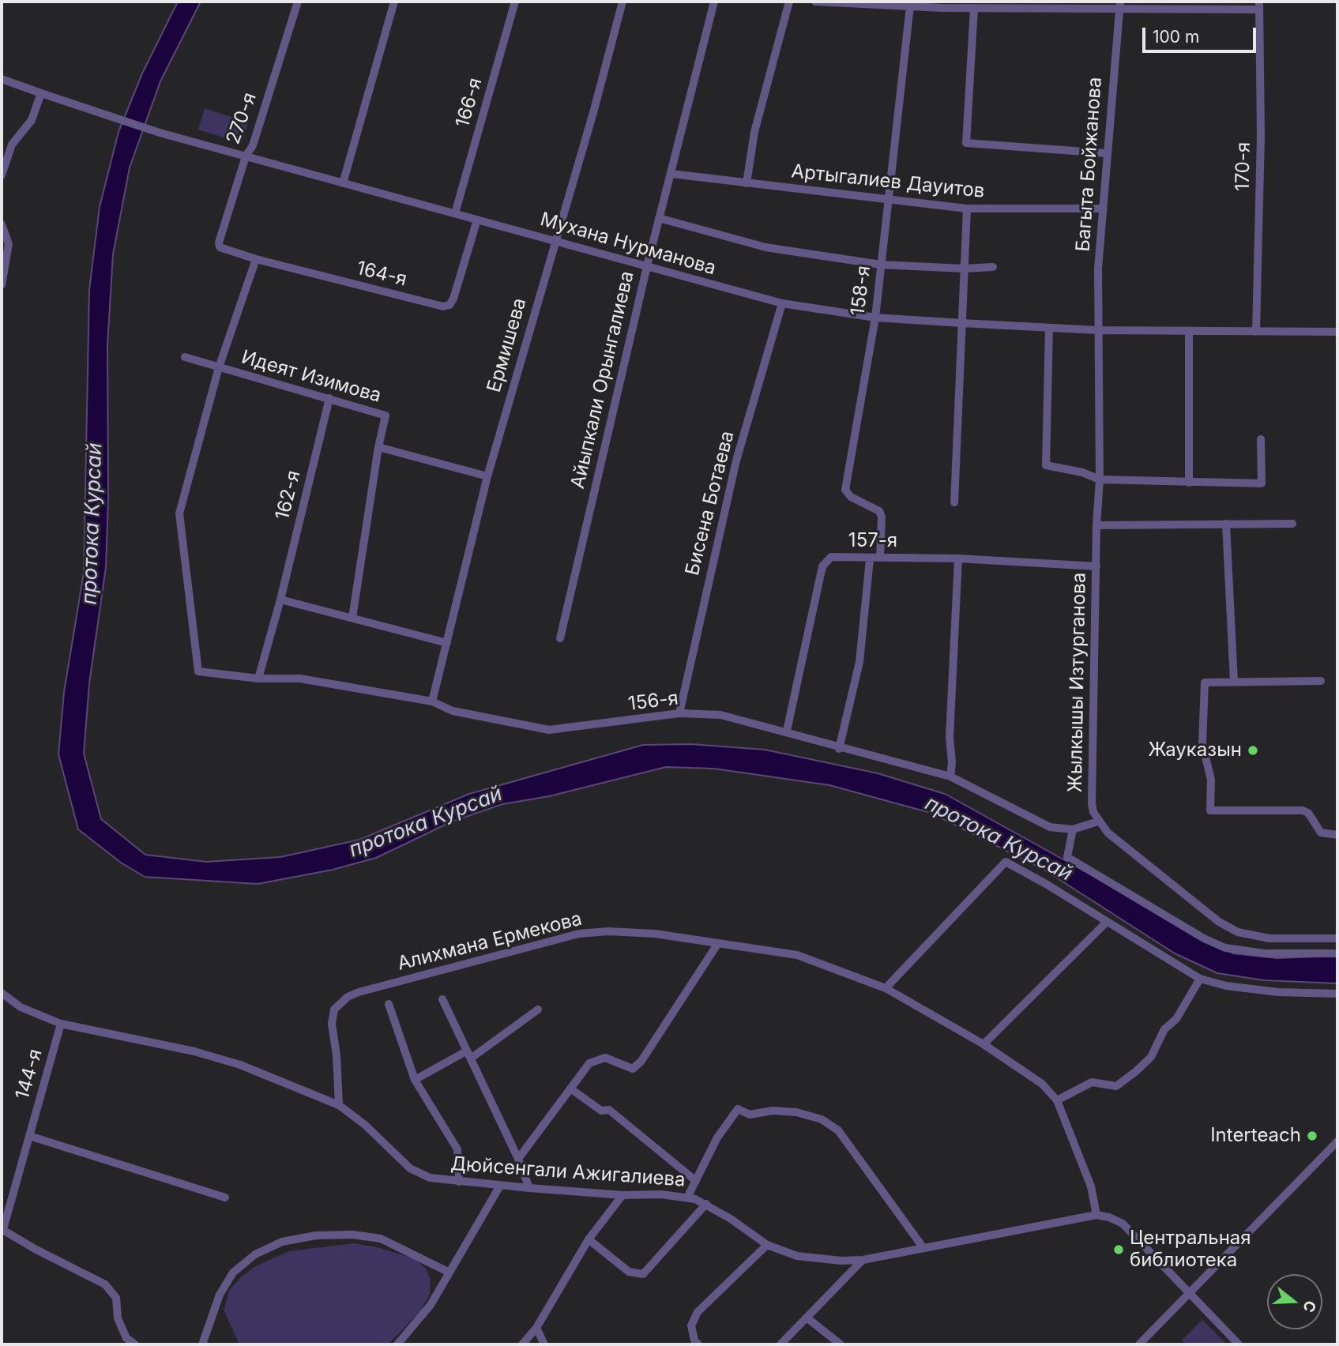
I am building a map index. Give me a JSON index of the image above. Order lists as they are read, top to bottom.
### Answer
{
  "streets": {
    "street": [
      "166-я",
      "270-я",
      "Багыта Бойжанова",
      "170-я",
      "Артыгалиев Дауитов",
      "Мухана Нурманова",
      "164-я",
      "158-я",
      "Ермишева",
      "Идеят Изимова",
      "Айыпкали Орынгалиева",
      "162-я",
      "Бисена Ботаева",
      "157-я",
      "Жылкышы Изтурганова",
      "156-я",
      "Алихмана Ермекова",
      "144-я",
      "Дюйсенгали Ажигалиева"
    ]
  },
  "crossings": [
    ["166-я", "Мухана Нурманова"],
    ["270-я", "Мухана Нурманова"],
    ["270-я", "164-я"],
    ["Багыта Бойжанова", "Артыгалиев Дауитов"],
    ["Багыта Бойжанова", "Мухана Нурманова"],
    ["Багыта Бойжанова", "Жылкышы Изтурганова"],
    ["170-я", "Мухана Нурманова"],
    ["Артыгалиев Дауитов", "158-я"],
    ["Артыгалиев Дауитов", "Айыпкали Орынгалиева"],
    ["Мухана Нурманова", "164-я"],
    ["Мухана Нурманова", "158-я"],
    ["Мухана Нурманова", "Ермишева"],
    ["Мухана Нурманова", "Айыпкали Орынгалиева"],
    ["Мухана Нурманова", "Бисена Ботаева"],
    ["Мухана Нурманова", "Жылкышы Изтурганова"],
    ["158-я", "157-я"],
    ["Ермишева", "156-я"],
    ["Идеят Изимова", "162-я"],
    ["Идеят Изимова", "156-я"],
    ["162-я", "156-я"],
    ["Бисена Ботаева", "156-я"],
    ["157-я", "Жылкышы Изтурганова"],
    ["157-я", "156-я"],
    ["Жылкышы Изтурганова", "156-я"],
    ["Алихмана Ермекова", "Дюйсенгали Ажигалиева"],
    ["144-я", "Дюйсенгали Ажигалиева"]
  ],
  "water": ["протока Курсай"],
  "places": ["Жауказын", "Interteach", "Центральная библиотека"],
  "scale_bar": "100 m",
  "north": "right"
}
